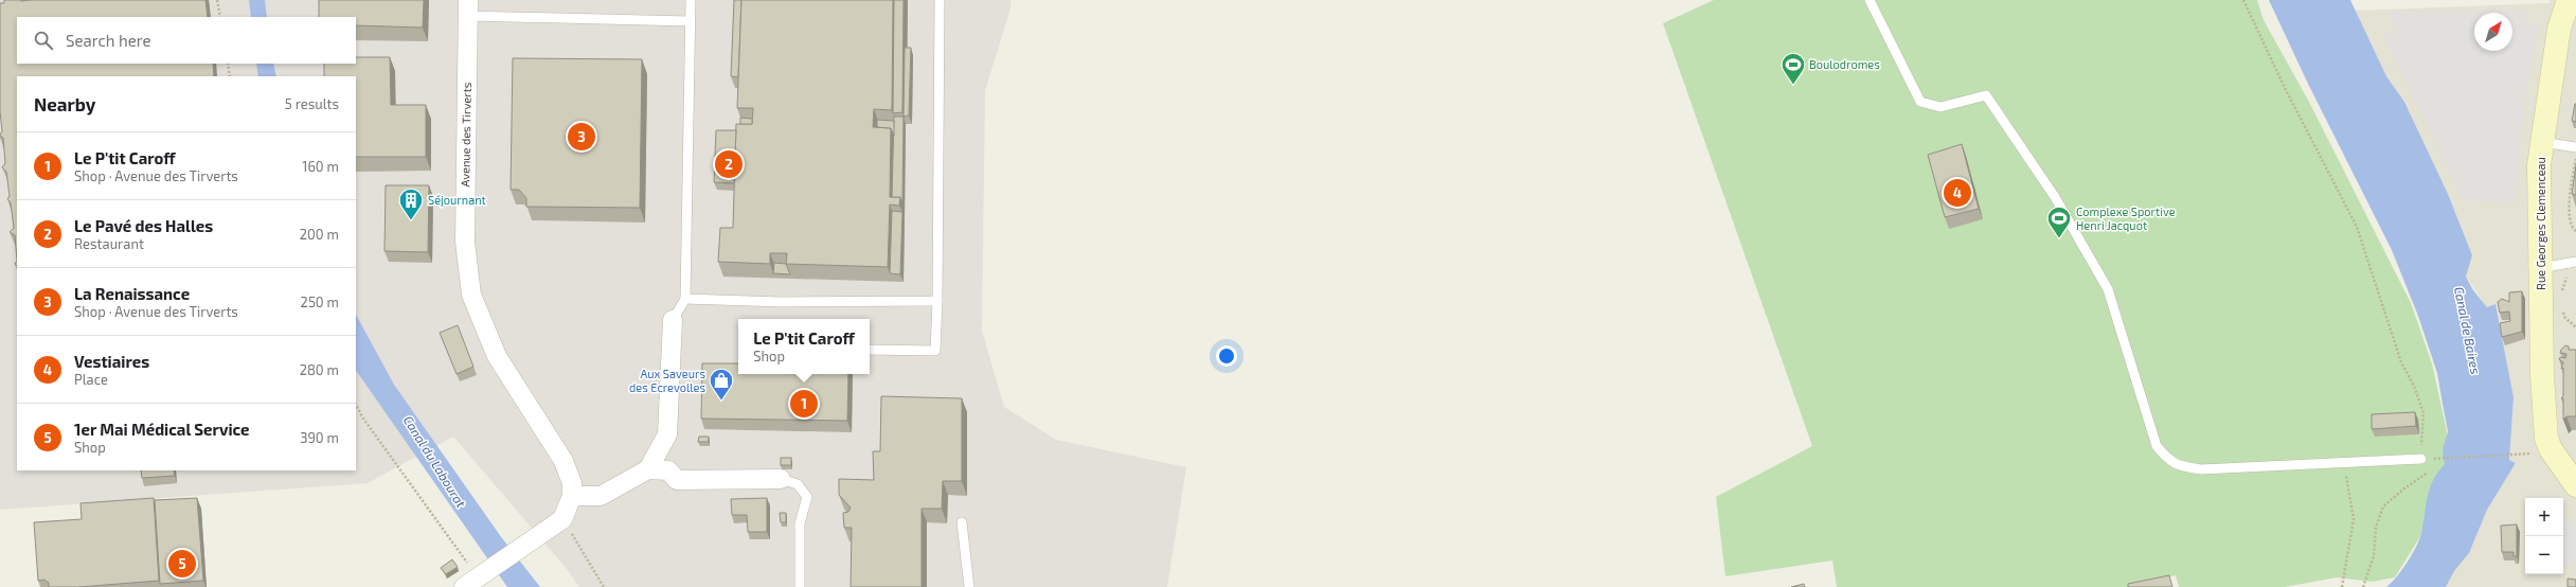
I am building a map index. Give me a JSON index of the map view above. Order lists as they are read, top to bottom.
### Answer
{
  "streets": {
    "main road": ["Rue Georges Clemenceau"],
    "street": ["Avenue des Tirverts"]
  },
  "water": ["Canal de Baires", "Canal du Labourat"],
  "places": {
    "sports": ["Boulodromes", "Complexe Sportive Henri Jacquot"],
    "building": ["Séjournant"],
    "shop": ["Aux Saveurs des Ecrevolles"]
  },
  "north": "top right",
  "page": {
    "search": "Search here",
    "heading": ["Nearby", "5 results"],
    "pins": [
      "3",
      "2",
      "4",
      "1",
      "5"
    ],
    "list": [
      {
        "mark": "1",
        "name": "Le P'tit Caroff",
        "note": "Shop · Avenue des Tirverts",
        "value": "160 m"
      },
      {
        "mark": "2",
        "name": "Le Pavé des Halles",
        "note": "Restaurant",
        "value": "200 m"
      },
      {
        "mark": "3",
        "name": "La Renaissance",
        "note": "Shop · Avenue des Tirverts",
        "value": "250 m"
      },
      {
        "mark": "4",
        "name": "Vestiaires",
        "note": "Place",
        "value": "280 m"
      },
      {
        "mark": "5",
        "name": "1er Mai Médical Service",
        "note": "Shop",
        "value": "390 m"
      }
    ],
    "popup": ["Le P'tit Caroff", "Shop"],
    "map_buttons": ["+", "−"]
  }
}
